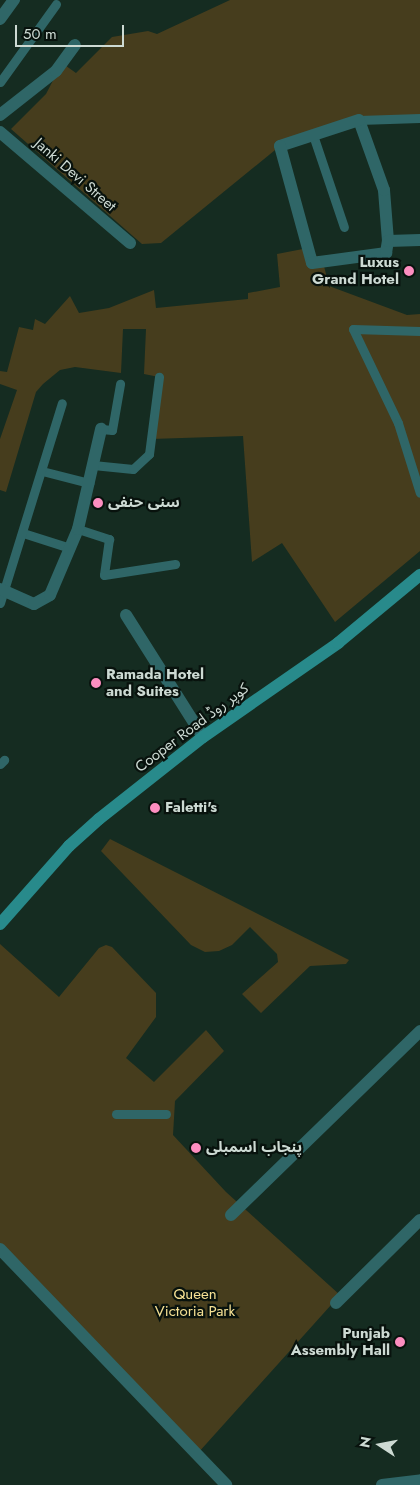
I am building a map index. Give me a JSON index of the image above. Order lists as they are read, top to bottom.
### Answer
{
  "streets": {
    "main road": ["Cooper Road کوپر روڈ"],
    "street": ["Janki Devi Street"]
  },
  "parks": ["Queen Victoria Park"],
  "places": [
    "Luxus Grand Hotel",
    "سنی حنفی",
    "Ramada Hotel and Suites",
    "Faletti's",
    "پنجاب اسمبلی",
    "Punjab Assembly Hall"
  ],
  "scale_bar": "50 m",
  "north": "left"
}
